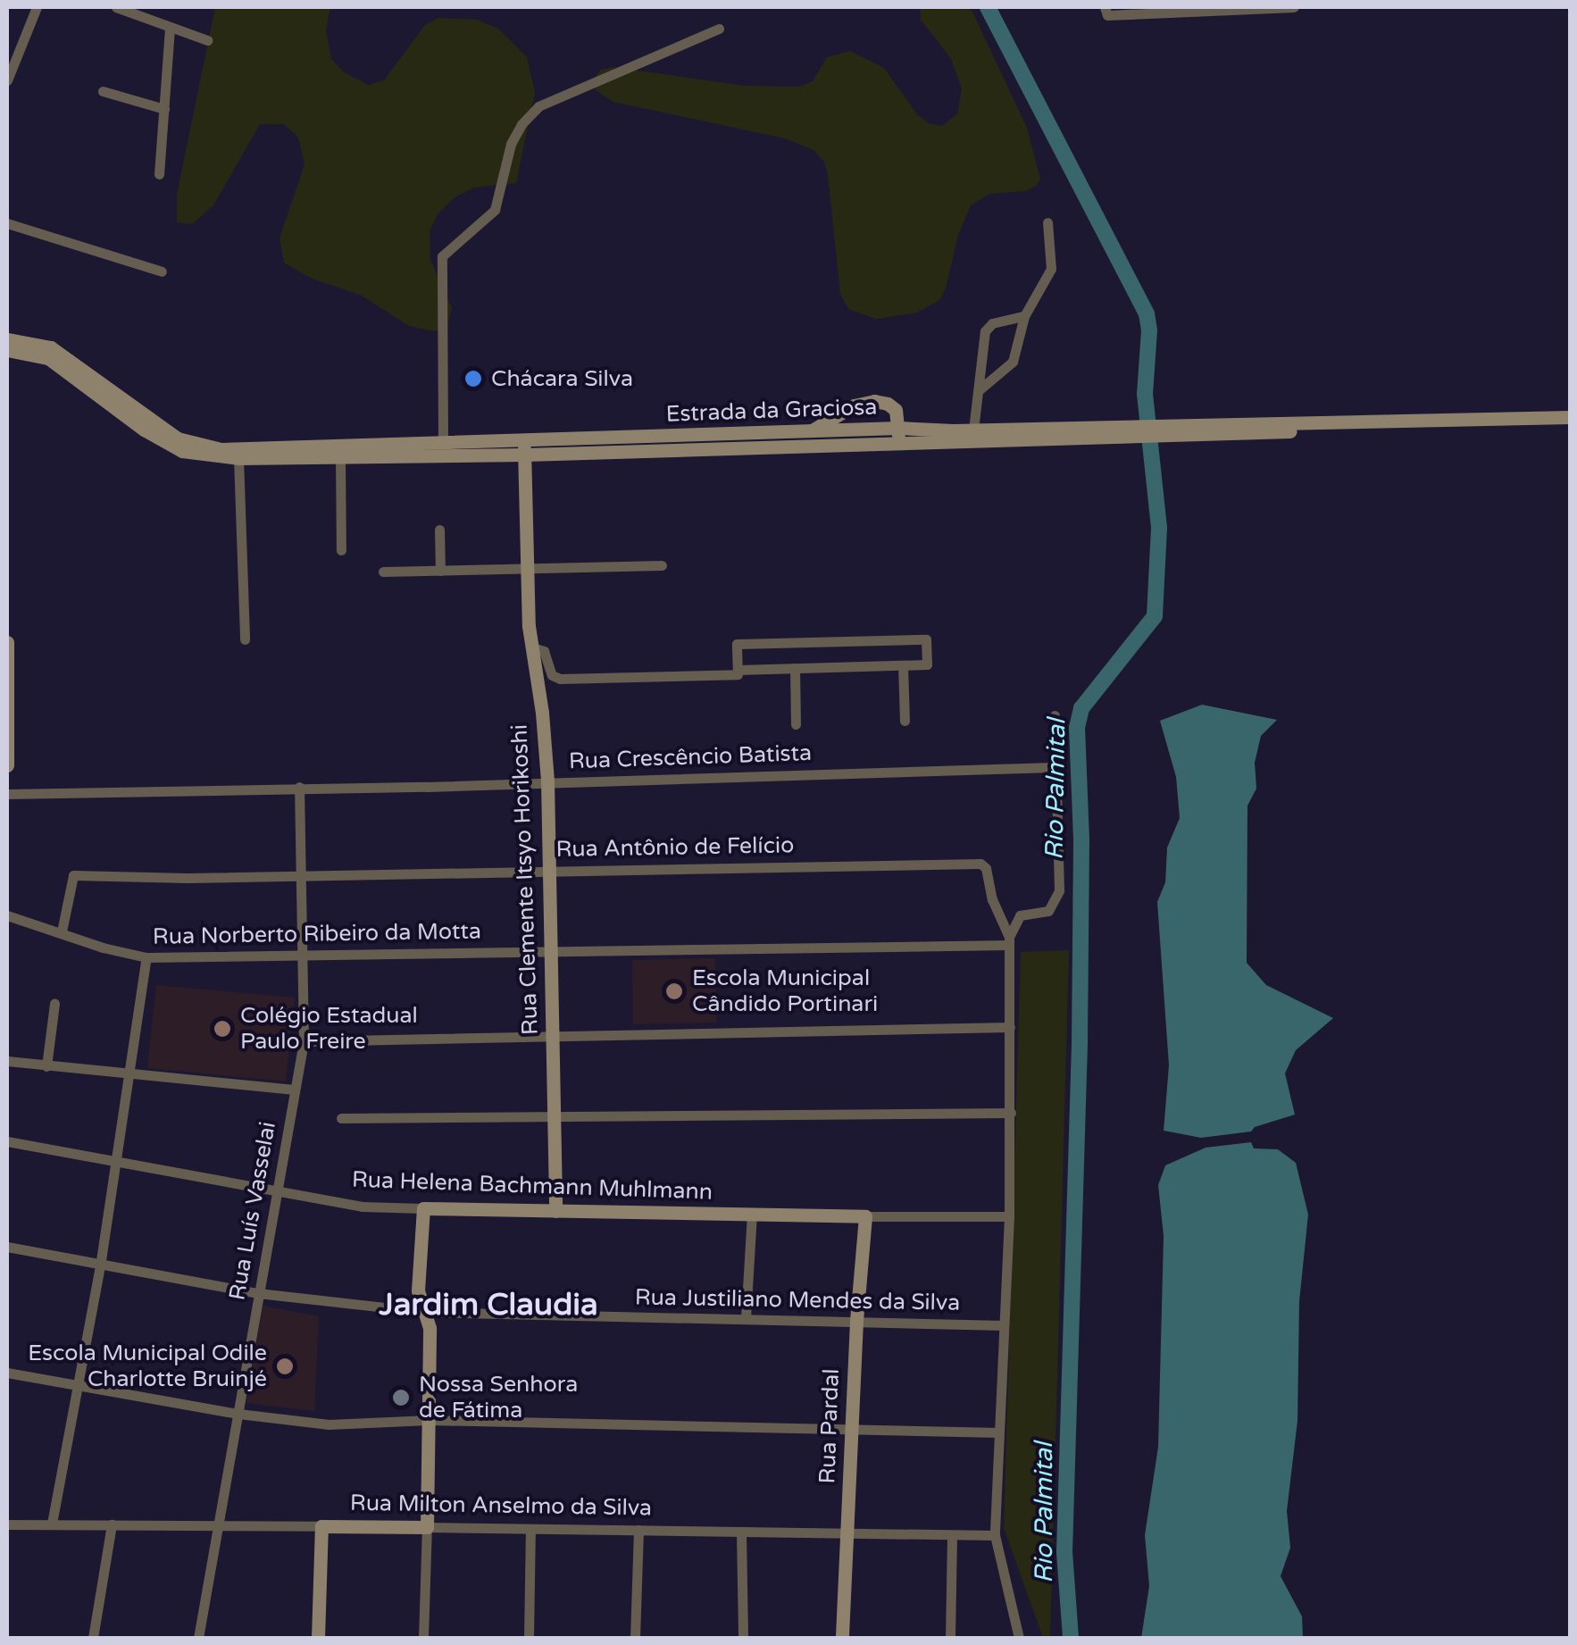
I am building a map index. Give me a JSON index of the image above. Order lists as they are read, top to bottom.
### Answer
{
  "streets": {
    "main road": [
      "Estrada da Graciosa",
      "Rua Clemente Itsyo Horikoshi",
      "Rua Helena Bachmann Muhlmann",
      "Rua Pardal",
      "Rua Milton Anselmo da Silva"
    ],
    "street": [
      "Rua Crescêncio Batista",
      "Rua Antônio de Felício",
      "Rua Norberto Ribeiro da Motta",
      "Rua Luís Vasselai",
      "Rua Justiliano Mendes da Silva"
    ]
  },
  "crossings": [
    ["Estrada da Graciosa", "Rua Clemente Itsyo Horikoshi"],
    ["Rua Crescêncio Batista", "Rua Clemente Itsyo Horikoshi"],
    ["Rua Crescêncio Batista", "Rua Luís Vasselai"],
    ["Rua Antônio de Felício", "Rua Clemente Itsyo Horikoshi"],
    ["Rua Antônio de Felício", "Rua Norberto Ribeiro da Motta"],
    ["Rua Antônio de Felício", "Rua Luís Vasselai"],
    ["Rua Clemente Itsyo Horikoshi", "Rua Norberto Ribeiro da Motta"],
    ["Rua Clemente Itsyo Horikoshi", "Rua Helena Bachmann Muhlmann"],
    ["Rua Norberto Ribeiro da Motta", "Rua Luís Vasselai"],
    ["Rua Helena Bachmann Muhlmann", "Rua Luís Vasselai"],
    ["Rua Helena Bachmann Muhlmann", "Rua Pardal"],
    ["Rua Luís Vasselai", "Rua Justiliano Mendes da Silva"],
    ["Rua Luís Vasselai", "Rua Milton Anselmo da Silva"],
    ["Rua Justiliano Mendes da Silva", "Rua Pardal"],
    ["Rua Pardal", "Rua Milton Anselmo da Silva"]
  ],
  "districts": ["Jardim Claudia"],
  "water": ["Rio Palmital"],
  "places": [
    "Chácara Silva",
    "Escola Municipal Cândido Portinari",
    "Colégio Estadual Paulo Freire",
    "Escola Municipal Odile Charlotte Bruinjé",
    "Nossa Senhora de Fátima"
  ]
}
